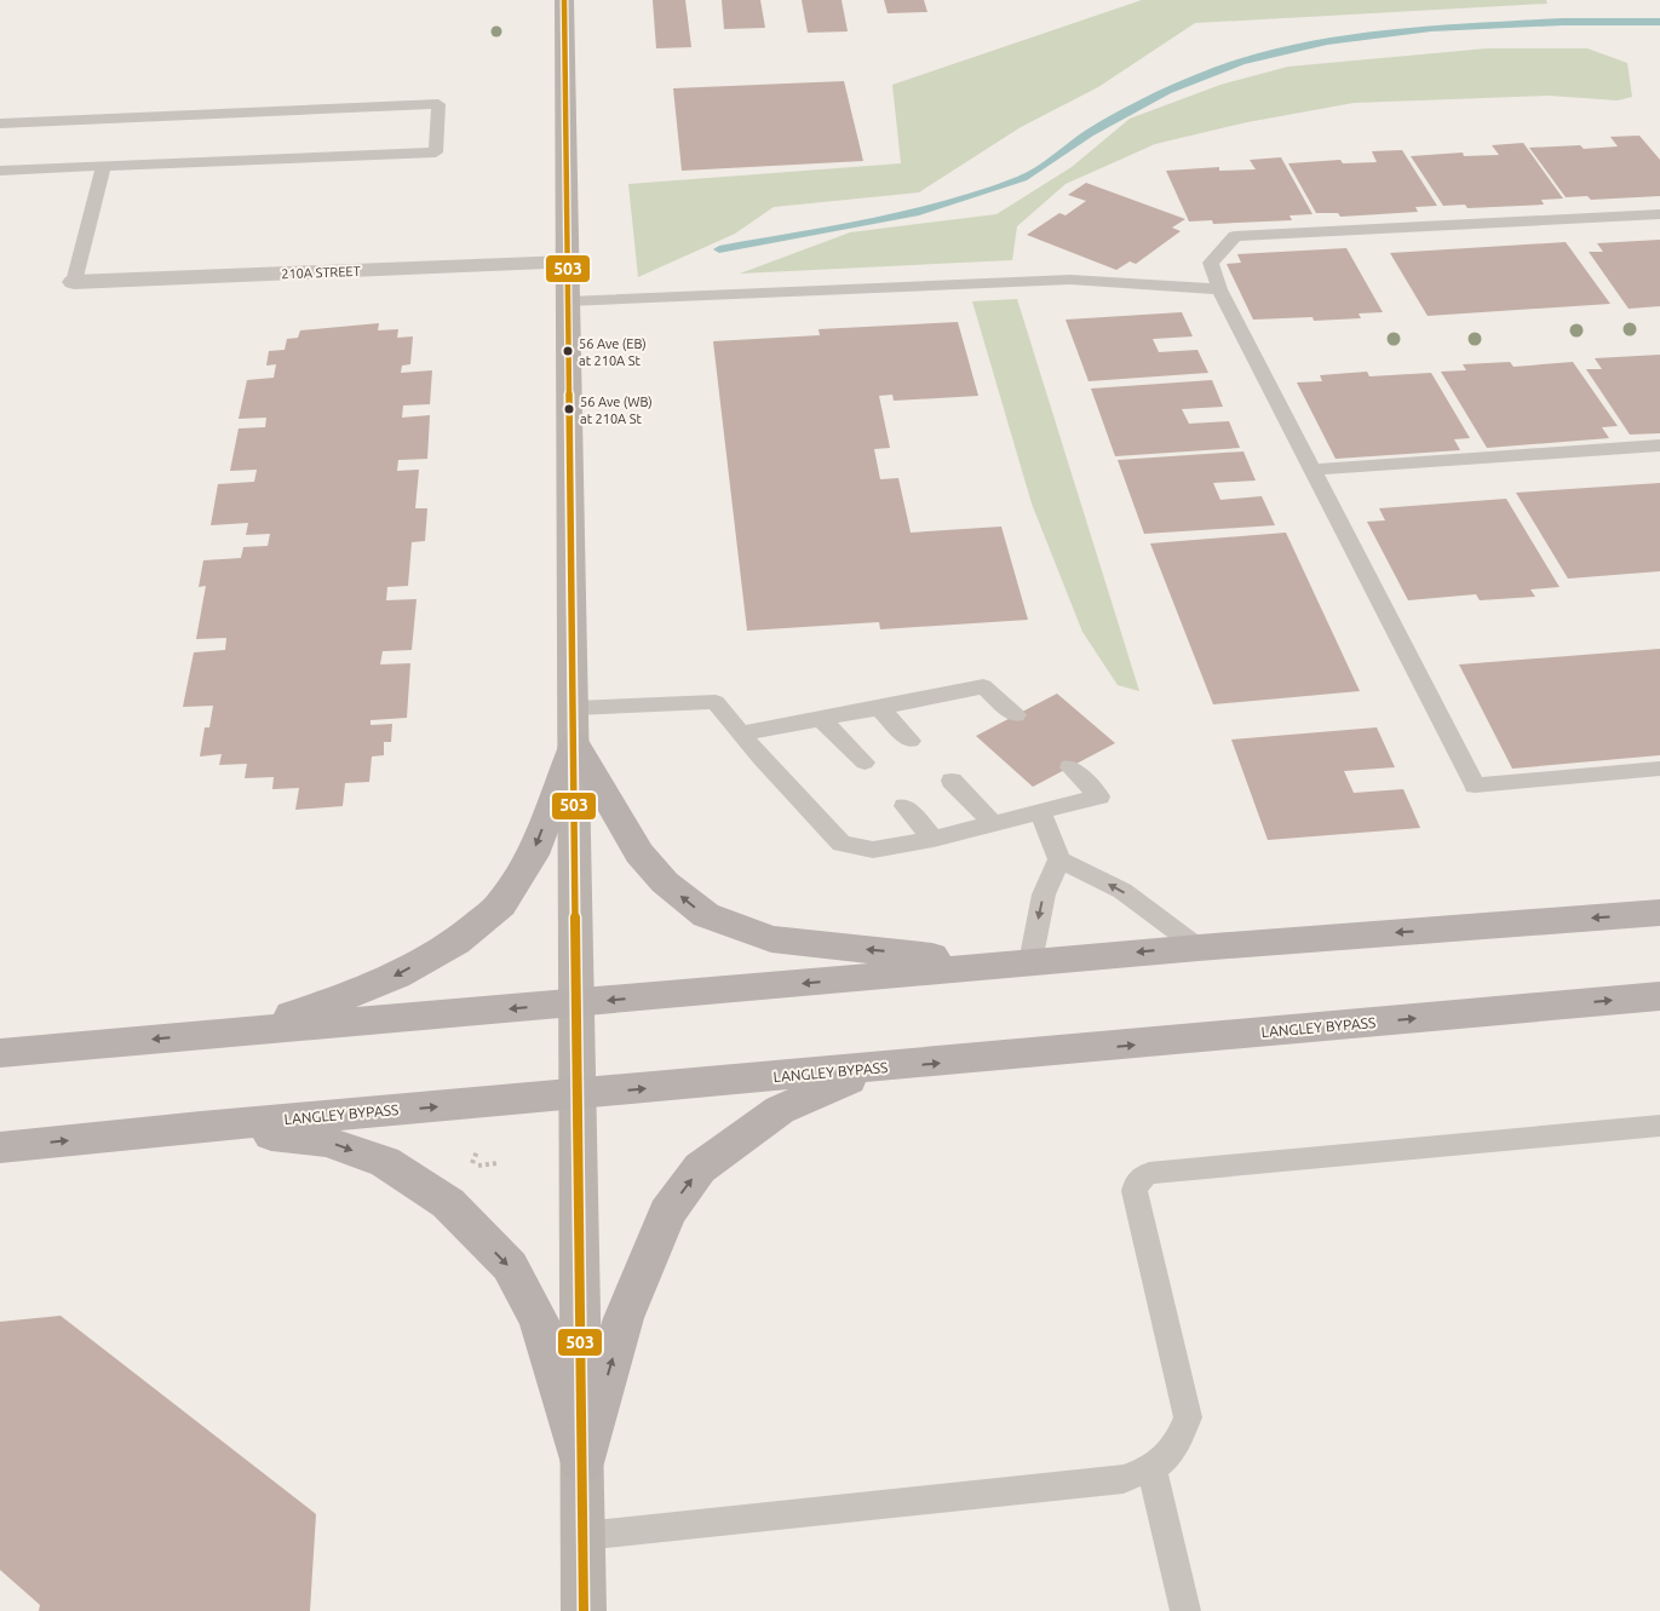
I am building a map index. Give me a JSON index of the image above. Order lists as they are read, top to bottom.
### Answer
{
  "streets": {
    "main road": ["LANGLEY BYPASS"],
    "street": ["210A STREET"]
  },
  "places": ["56 Ave (EB) at 210A St", "56 Ave (WB) at 210A St"],
  "lines": ["transit line 503"]
}
